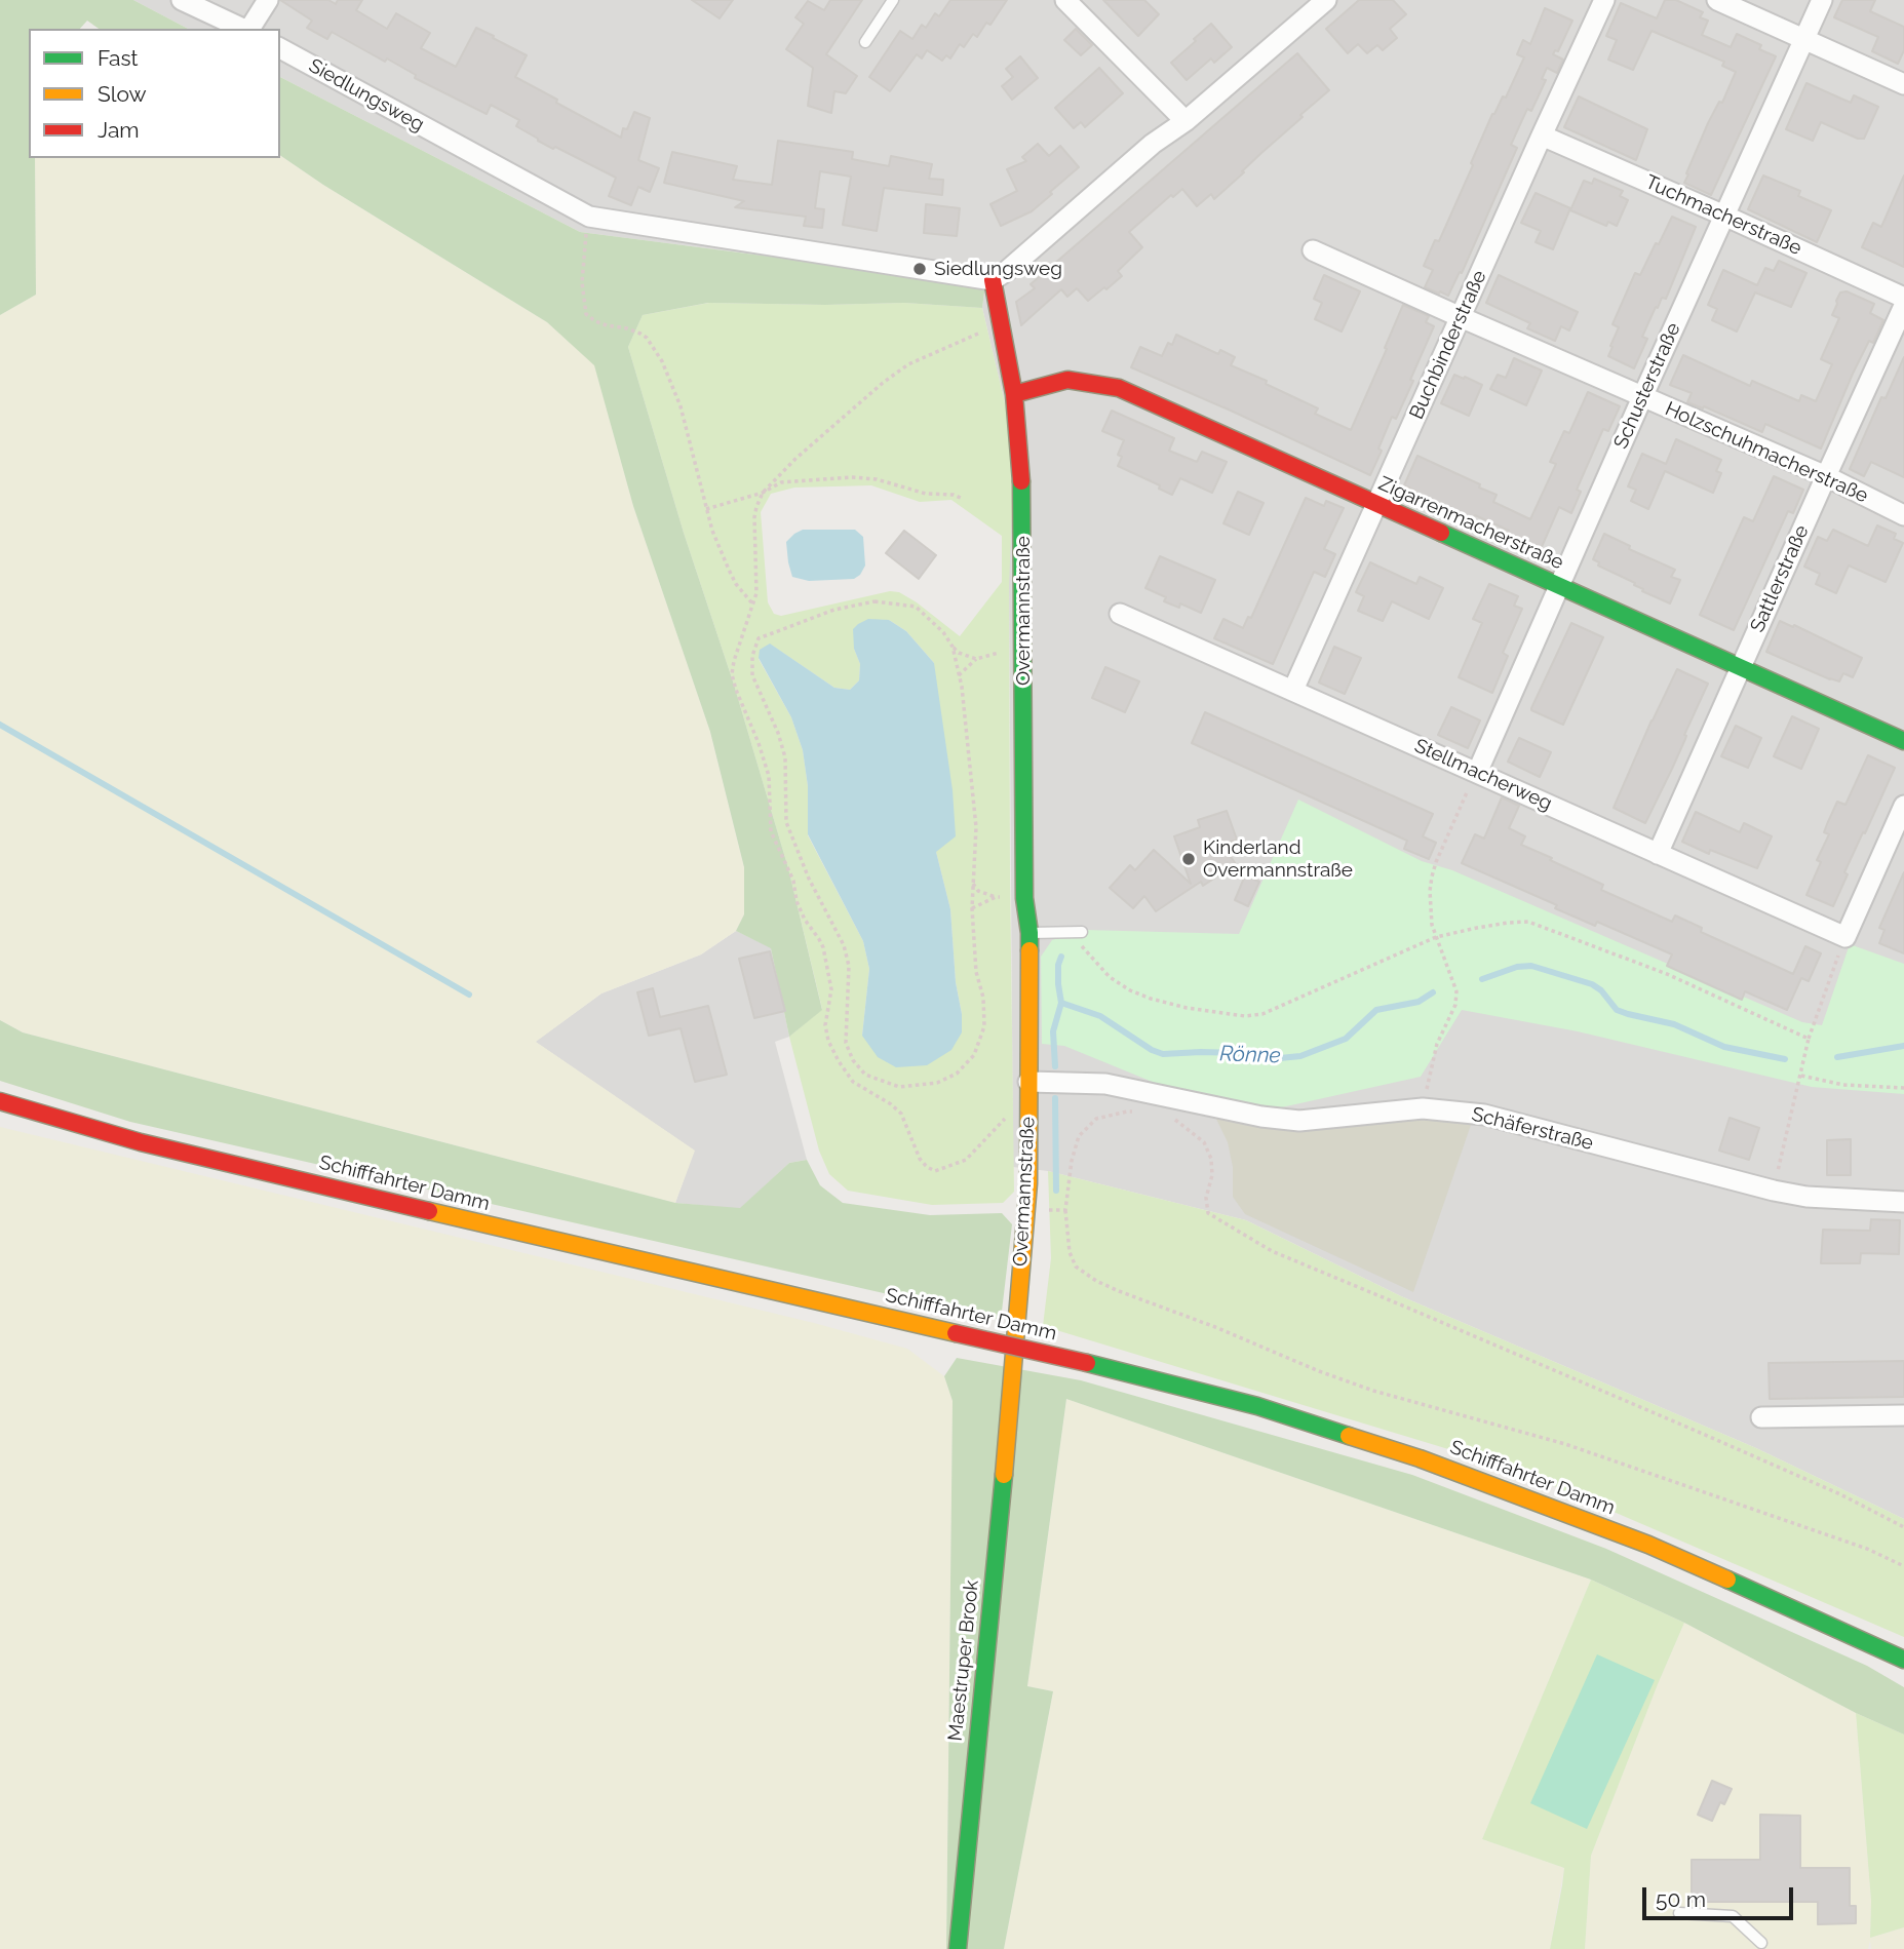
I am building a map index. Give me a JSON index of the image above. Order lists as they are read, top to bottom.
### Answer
{
  "streets": {
    "street": [
      "Siedlungsweg",
      "Tuchmacherstraße",
      "Buchbinderstraße",
      "Schusterstraße",
      "Holzschuhmacherstraße",
      "Zigarrenmacherstraße",
      "Sattlerstraße",
      "Overmannstraße",
      "Stellmacherweg",
      "Schäferstraße",
      "Schifffahrter Damm",
      "Maestruper Brook"
    ]
  },
  "crossings": [
    ["Siedlungsweg", "Overmannstraße"],
    ["Tuchmacherstraße", "Buchbinderstraße"],
    ["Tuchmacherstraße", "Schusterstraße"],
    ["Buchbinderstraße", "Holzschuhmacherstraße"],
    ["Buchbinderstraße", "Zigarrenmacherstraße"],
    ["Buchbinderstraße", "Stellmacherweg"],
    ["Schusterstraße", "Holzschuhmacherstraße"],
    ["Schusterstraße", "Zigarrenmacherstraße"],
    ["Schusterstraße", "Stellmacherweg"],
    ["Holzschuhmacherstraße", "Sattlerstraße"],
    ["Zigarrenmacherstraße", "Sattlerstraße"],
    ["Zigarrenmacherstraße", "Overmannstraße"],
    ["Sattlerstraße", "Stellmacherweg"],
    ["Overmannstraße", "Schäferstraße"],
    ["Overmannstraße", "Maestruper Brook"]
  ],
  "water": ["Rönne"],
  "places": ["Siedlungsweg", "Kinderland Overmannstraße"],
  "legend": ["Fast", "Slow", "Jam"],
  "scale_bar": "50 m"
}
